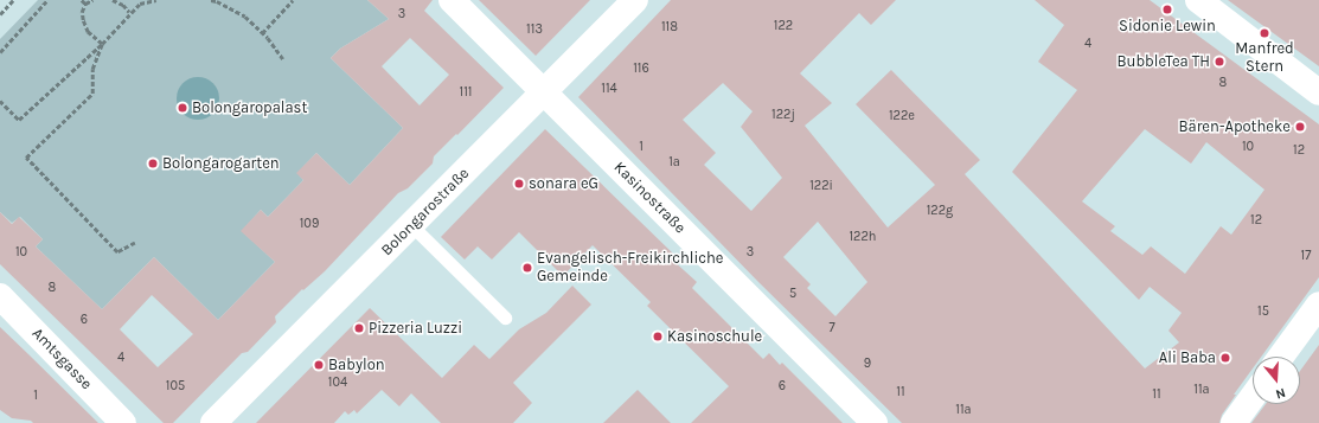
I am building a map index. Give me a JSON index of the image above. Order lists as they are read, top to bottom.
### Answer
{
  "streets": {
    "street": ["Kasinostraße", "Bolongarostraße", "Amtsgasse"]
  },
  "crossings": [
    ["Kasinostraße", "Bolongarostraße"]
  ],
  "places": [
    "Sidonie Lewin",
    "Manfred Stern",
    "BubbleTea TH",
    "Bolongaropalast",
    "Bären-Apotheke",
    "Bolongarogarten",
    "sonara eG",
    "Evangelisch-Freikirchliche Gemeinde",
    "Pizzeria Luzzi",
    "Kasinoschule",
    "Ali Baba",
    "Babylon"
  ],
  "house_numbers": [
    "3",
    "122",
    "118",
    "113",
    "4",
    "116",
    "8",
    "114",
    "111",
    "122j",
    "122e",
    "1",
    "10",
    "12",
    "1a",
    "122i",
    "122g",
    "12",
    "109",
    "122h",
    "10",
    "3",
    "17",
    "8",
    "5",
    "15",
    "6",
    "7",
    "4",
    "9",
    "104",
    "105",
    "6",
    "11a",
    "11",
    "11",
    "1",
    "11a"
  ],
  "north": "bottom"
}
